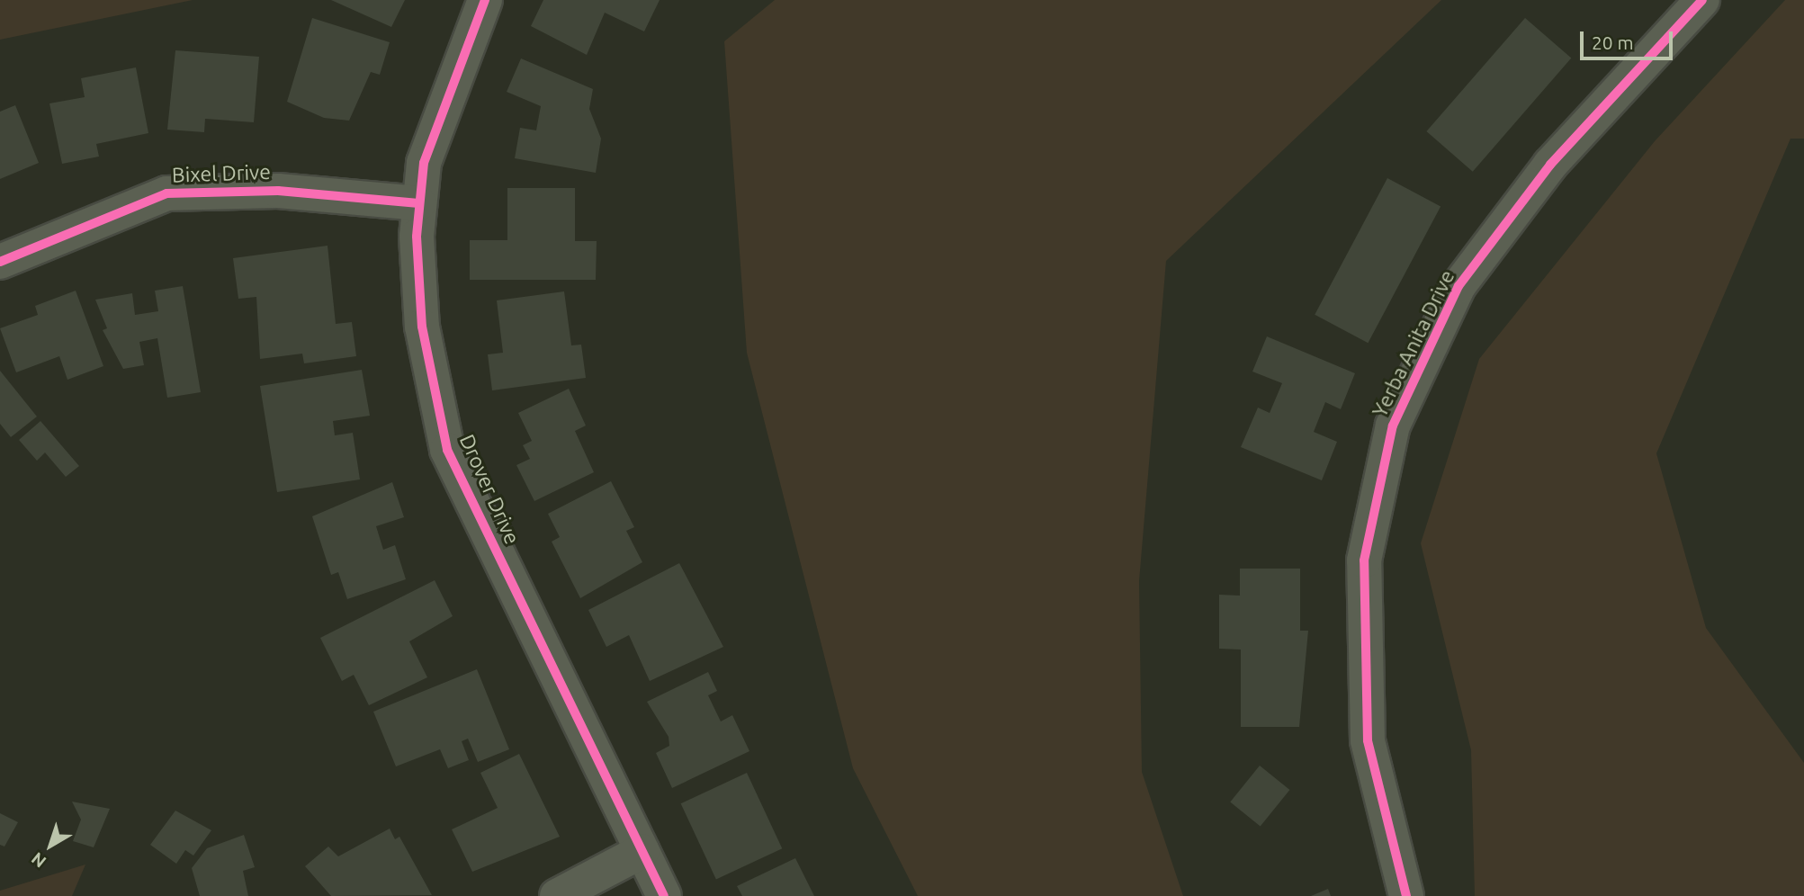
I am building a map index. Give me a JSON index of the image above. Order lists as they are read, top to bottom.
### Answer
{
  "streets": {
    "street": ["Bixel Drive", "Yerba Anita Drive", "Drover Drive"]
  },
  "crossings": [
    ["Bixel Drive", "Drover Drive"]
  ],
  "scale_bar": "20 m",
  "north": "bottom left"
}
